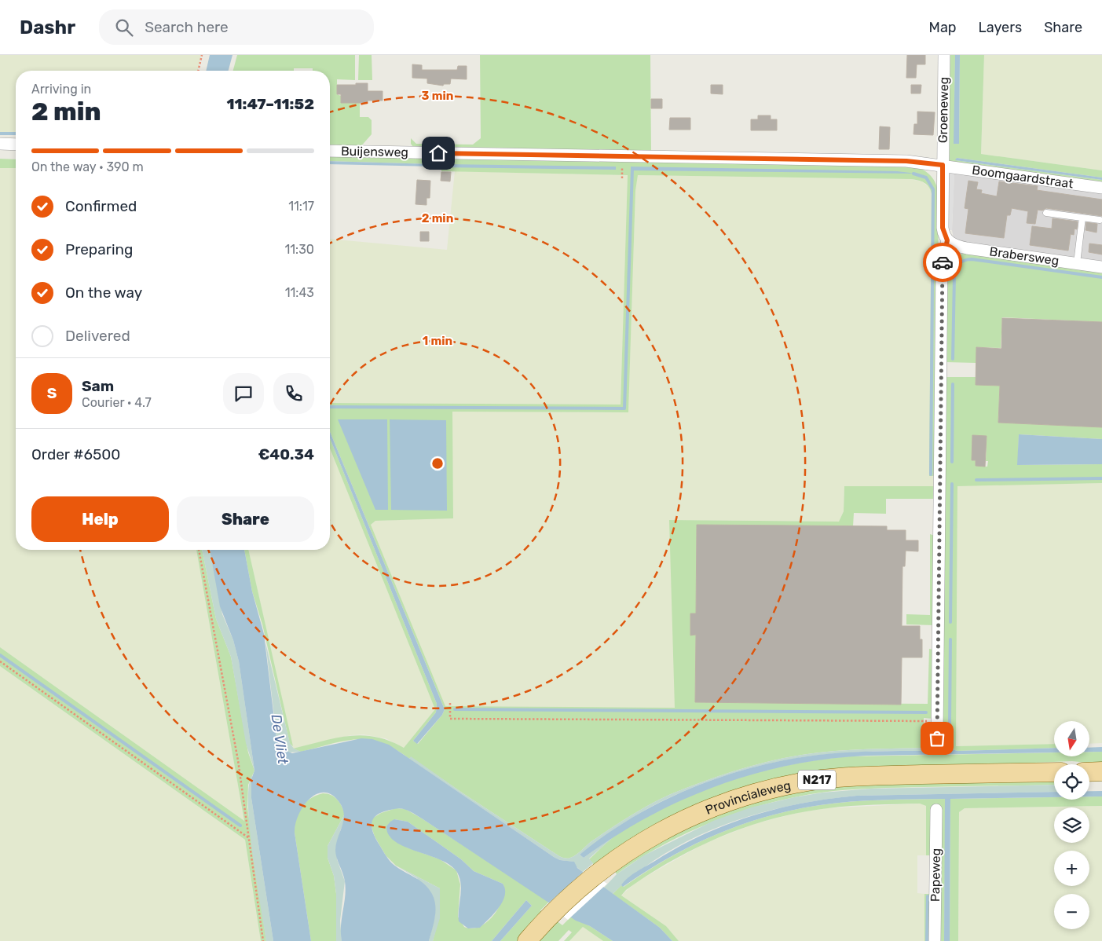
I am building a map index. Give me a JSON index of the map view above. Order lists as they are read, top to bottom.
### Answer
{
  "streets": {
    "main road": ["N217", "Provincialeweg"],
    "street": [
      "Groeneweg",
      "Buijensweg",
      "Boomgaardstraat",
      "Brabersweg",
      "Papeweg"
    ]
  },
  "crossings": [
    ["Groeneweg", "Buijensweg"],
    ["Groeneweg", "Boomgaardstraat"],
    ["Buijensweg", "Boomgaardstraat"]
  ],
  "water": ["De Vliet"],
  "north": "bottom",
  "page": {
    "header": "Dashr",
    "search": "Search here",
    "nav": ["Map", "Layers", "Share"],
    "heading": ["2 min", "Arriving in", "11:47–11:52"],
    "panel": [
      "Sam",
      "Courier · 4.7",
      "Order #6500",
      "€40.34"
    ],
    "bar": "On the way · 390 m",
    "list": [
      ["Confirmed", "11:17"],
      ["Preparing", "11:30"],
      ["On the way", "11:43"],
      "Delivered"
    ],
    "round": "S",
    "buttons": ["Help", "Share"],
    "map_buttons": ["+", "−"]
  },
  "rings": ["3 min", "2 min", "1 min"]
}
